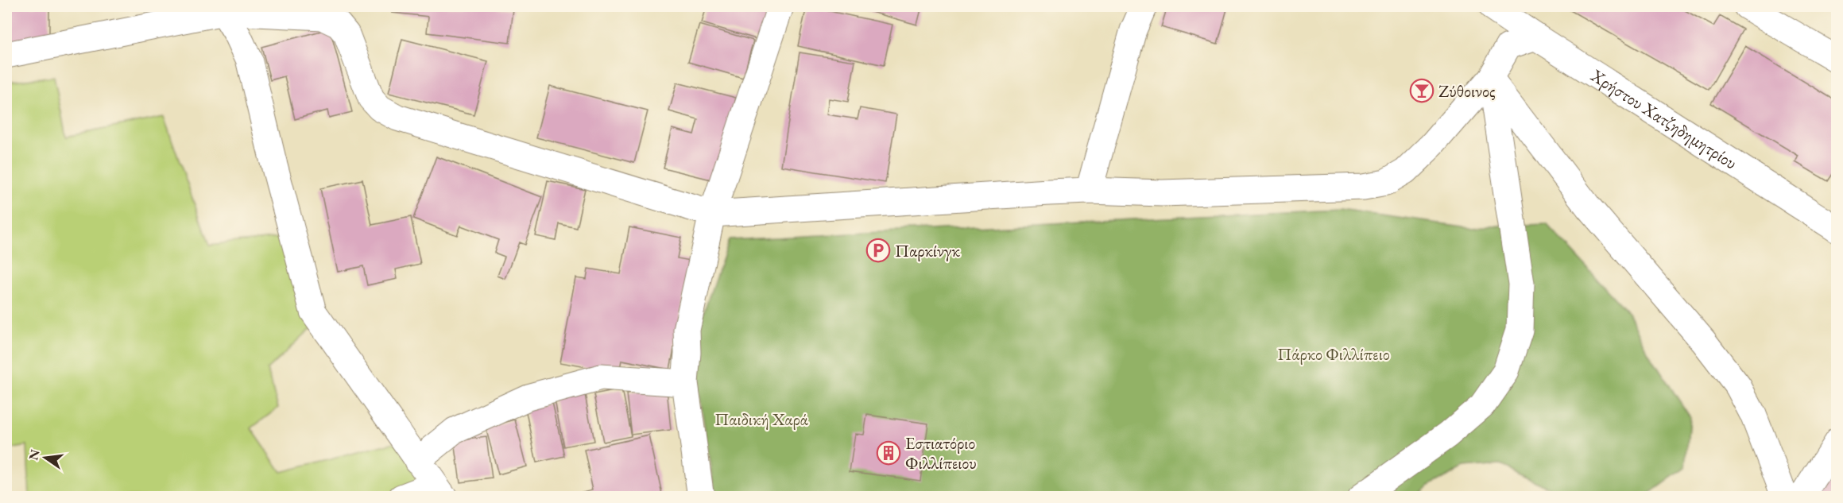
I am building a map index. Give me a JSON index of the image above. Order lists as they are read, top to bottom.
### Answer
{
  "streets": {
    "street": ["Χρήστου Χατζηδημητρίου"]
  },
  "parks": ["Πάρκο Φιλλίπειο", "Παιδική Χαρά"],
  "places": {
    "bar": ["Ζύθοινος"],
    "parking": ["Παρκίνγκ"],
    "building": ["Εστιατόριο Φιλλίπειου"]
  },
  "north": "left"
}
